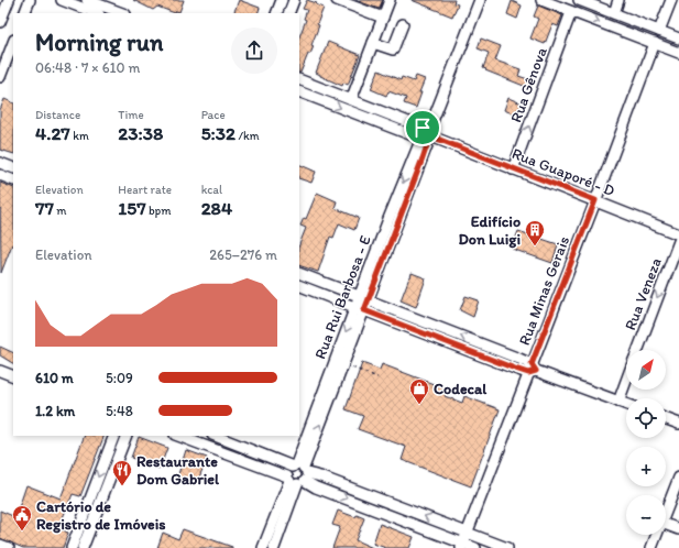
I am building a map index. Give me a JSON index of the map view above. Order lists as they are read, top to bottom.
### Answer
{
  "streets": {
    "street": [
      "Rua Gênova",
      "Rua Guaporé - D",
      "Rua Minas Gerais",
      "Rua Veneza",
      "Rua Rui Barbosa - E"
    ]
  },
  "crossings": [
    ["Rua Gênova", "Rua Guaporé - D"],
    ["Rua Guaporé - D", "Rua Minas Gerais"],
    ["Rua Guaporé - D", "Rua Rui Barbosa - E"]
  ],
  "one_way": ["Rua Gênova", "Rua Veneza"],
  "places": {
    "building": ["Edifício Don Luigi"],
    "shop": ["Codecal"],
    "restaurant": ["Restaurante Dom Gabriel"],
    "public building": ["Cartório de Registro de Imóveis"]
  },
  "north": "top right",
  "page": {
    "heading": ["Morning run", "06:48 · 7 × 610 m"],
    "stats": [
      ["Distance", "4.27 km"],
      ["Time", "23:38"],
      ["Pace", "5:32 /km"],
      ["Elevation", "77 m"],
      ["Heart rate", "157 bpm"],
      ["kcal", "284"]
    ],
    "chart": ["Elevation", "265–276 m"],
    "map_buttons": ["+", "−"],
    "list": [
      {
        "name": "610 m",
        "note": "5:09"
      },
      {
        "name": "1.2 km",
        "note": "5:48"
      }
    ]
  }
}
